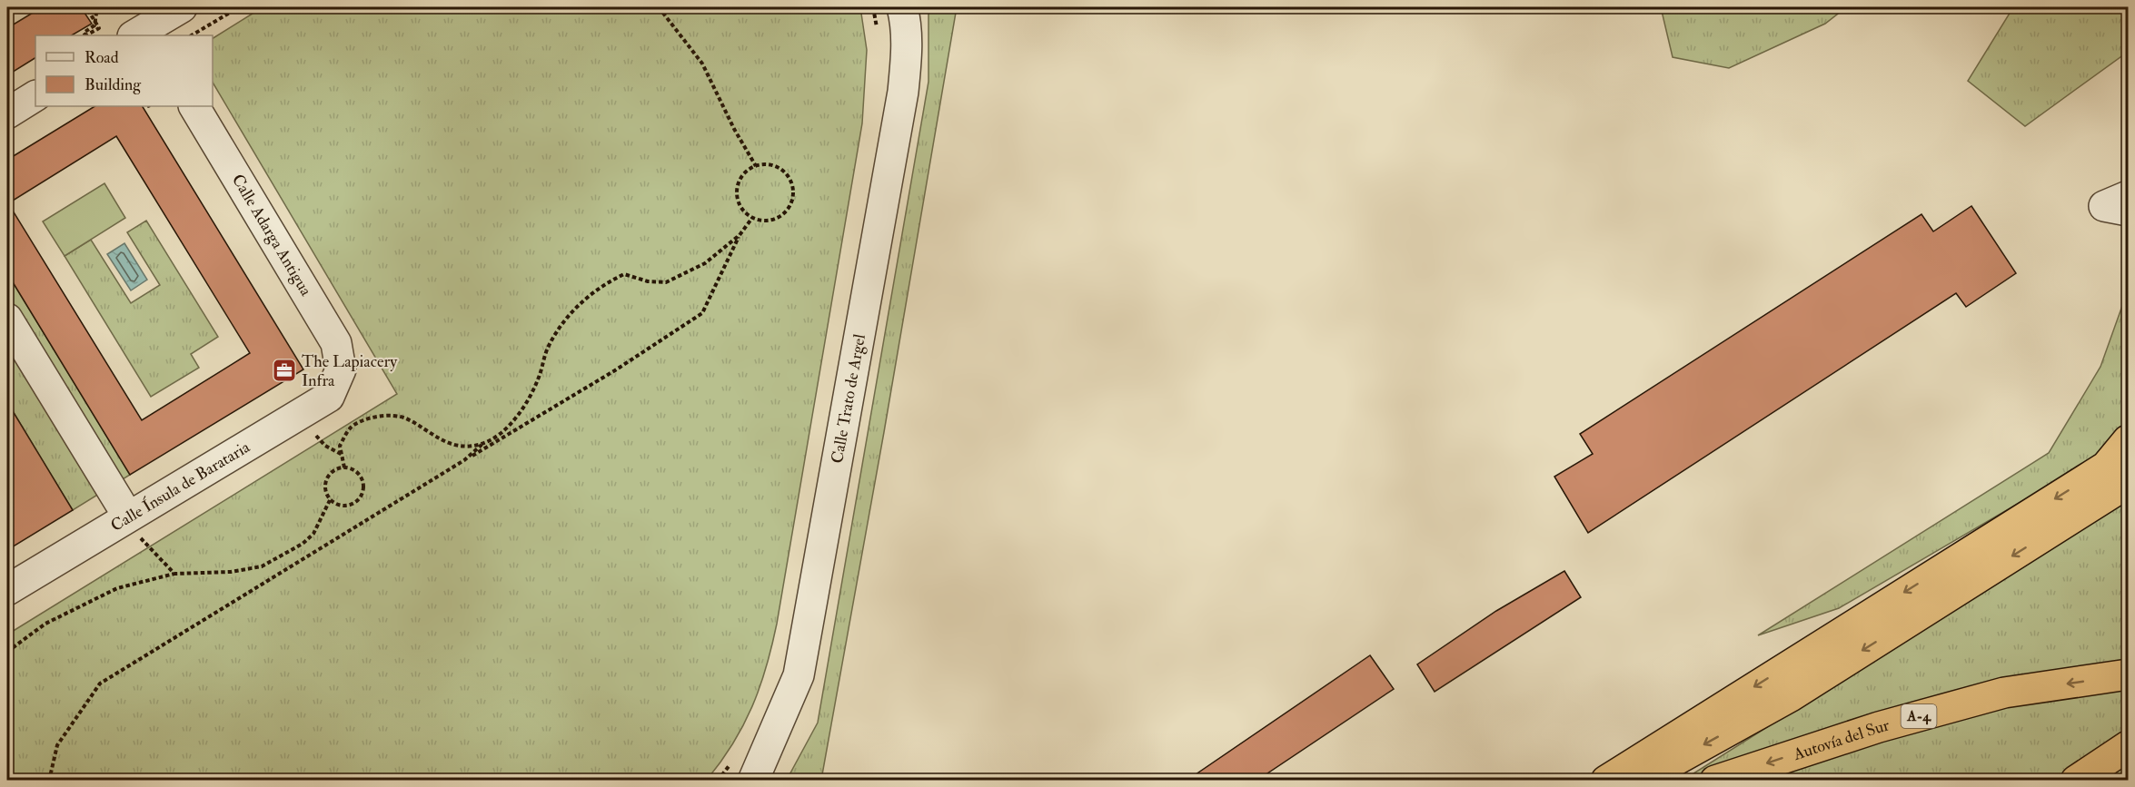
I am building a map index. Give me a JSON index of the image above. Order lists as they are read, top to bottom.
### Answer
{
  "streets": {
    "highway": ["A-4", "Autovía del Sur"],
    "street": ["Calle Adarga Antigua", "Calle Trato de Argel", "Calle Ínsula de Barataria"]
  },
  "crossings": [
    ["Calle Adarga Antigua", "Calle Ínsula de Barataria"]
  ],
  "places": {
    "office": ["The Lapiacery Infra"]
  },
  "legend": ["Road", "Building"]
}
